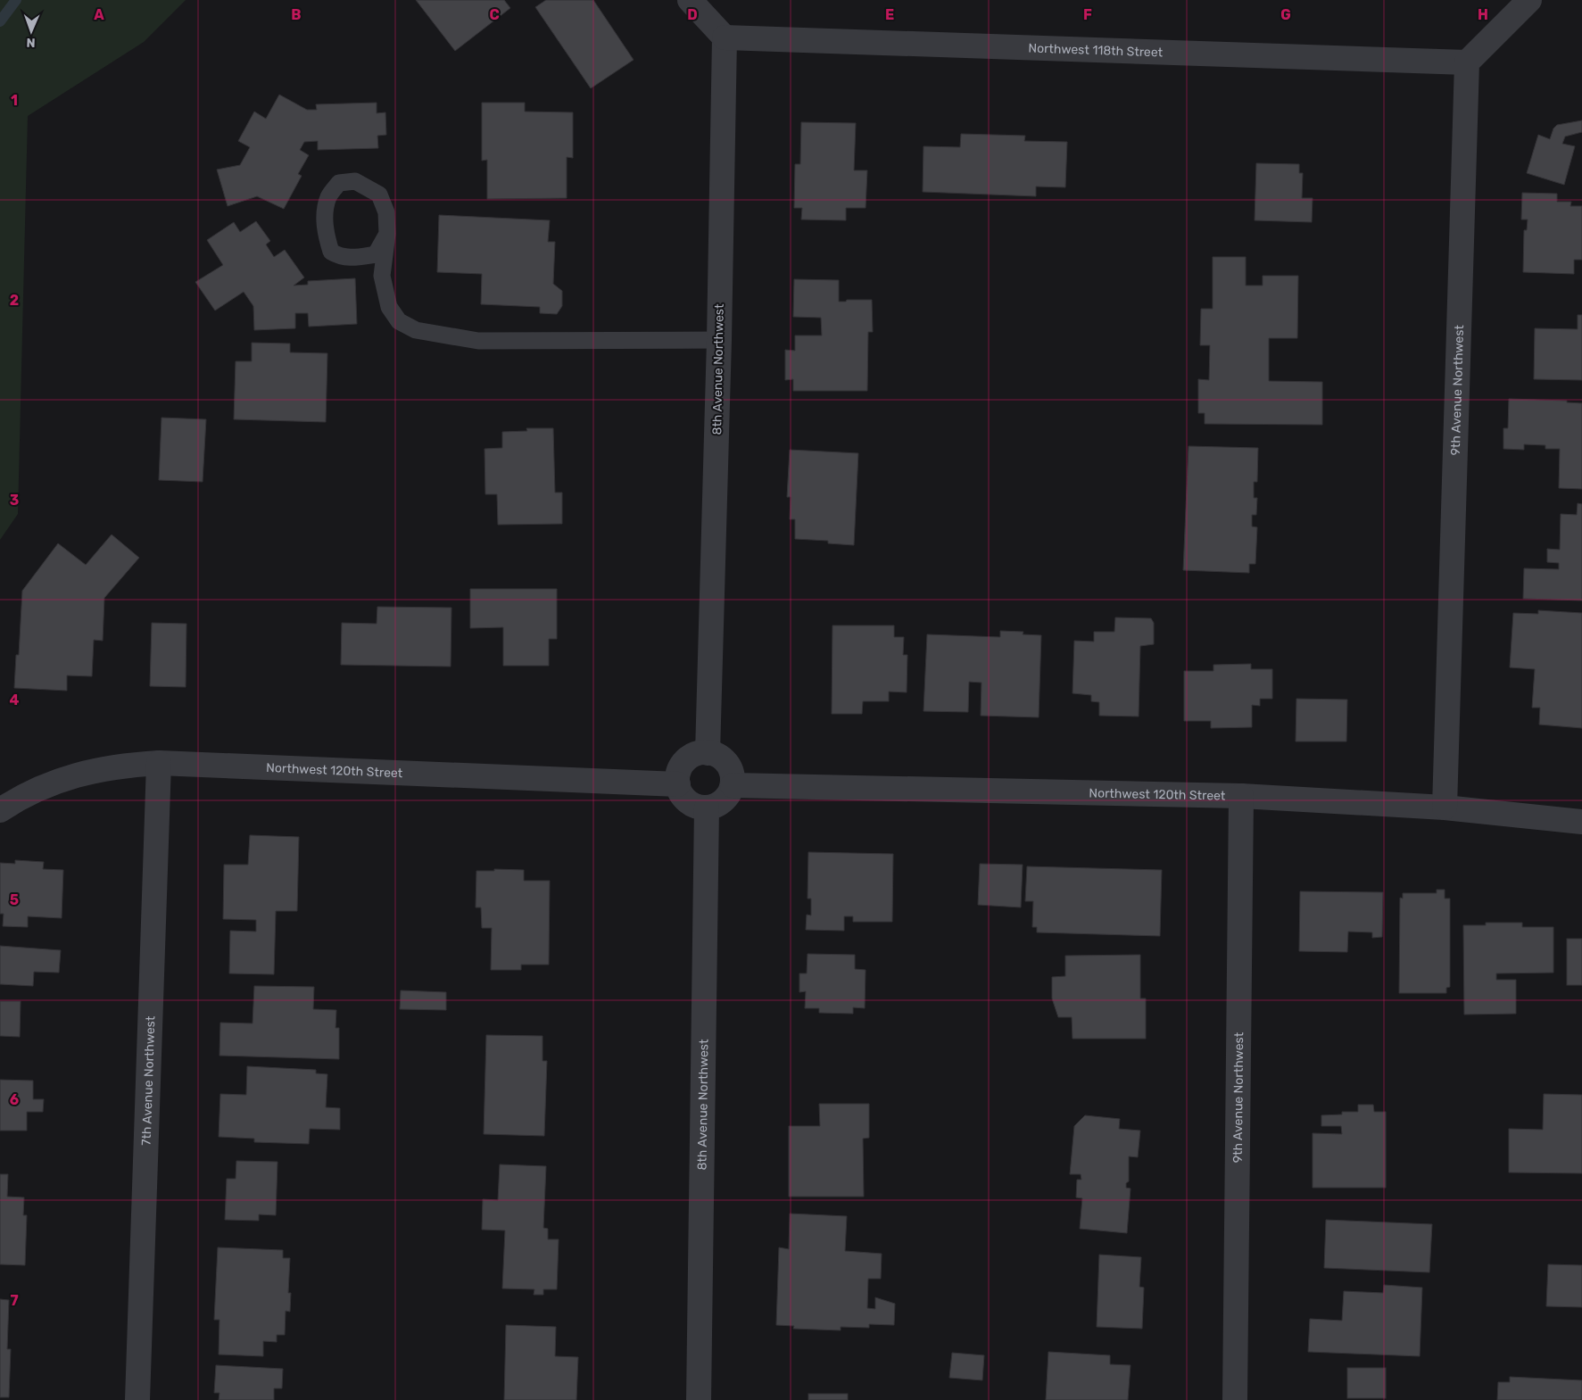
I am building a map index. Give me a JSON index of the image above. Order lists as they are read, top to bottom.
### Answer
{
  "streets": {
    "street": [
      "Northwest 118th Street",
      "8th Avenue Northwest",
      "9th Avenue Northwest",
      "Northwest 120th Street",
      "7th Avenue Northwest"
    ]
  },
  "crossings": [
    ["Northwest 118th Street", "8th Avenue Northwest"],
    ["Northwest 118th Street", "9th Avenue Northwest"],
    ["8th Avenue Northwest", "Northwest 120th Street"],
    ["9th Avenue Northwest", "Northwest 120th Street"],
    ["Northwest 120th Street", "7th Avenue Northwest"]
  ],
  "north": "bottom",
  "grid": {
    "columns": [
      "A",
      "B",
      "C",
      "D",
      "E",
      "F",
      "G",
      "H"
    ],
    "rows": [
      "1",
      "2",
      "3",
      "4",
      "5",
      "6",
      "7"
    ]
  }
}
